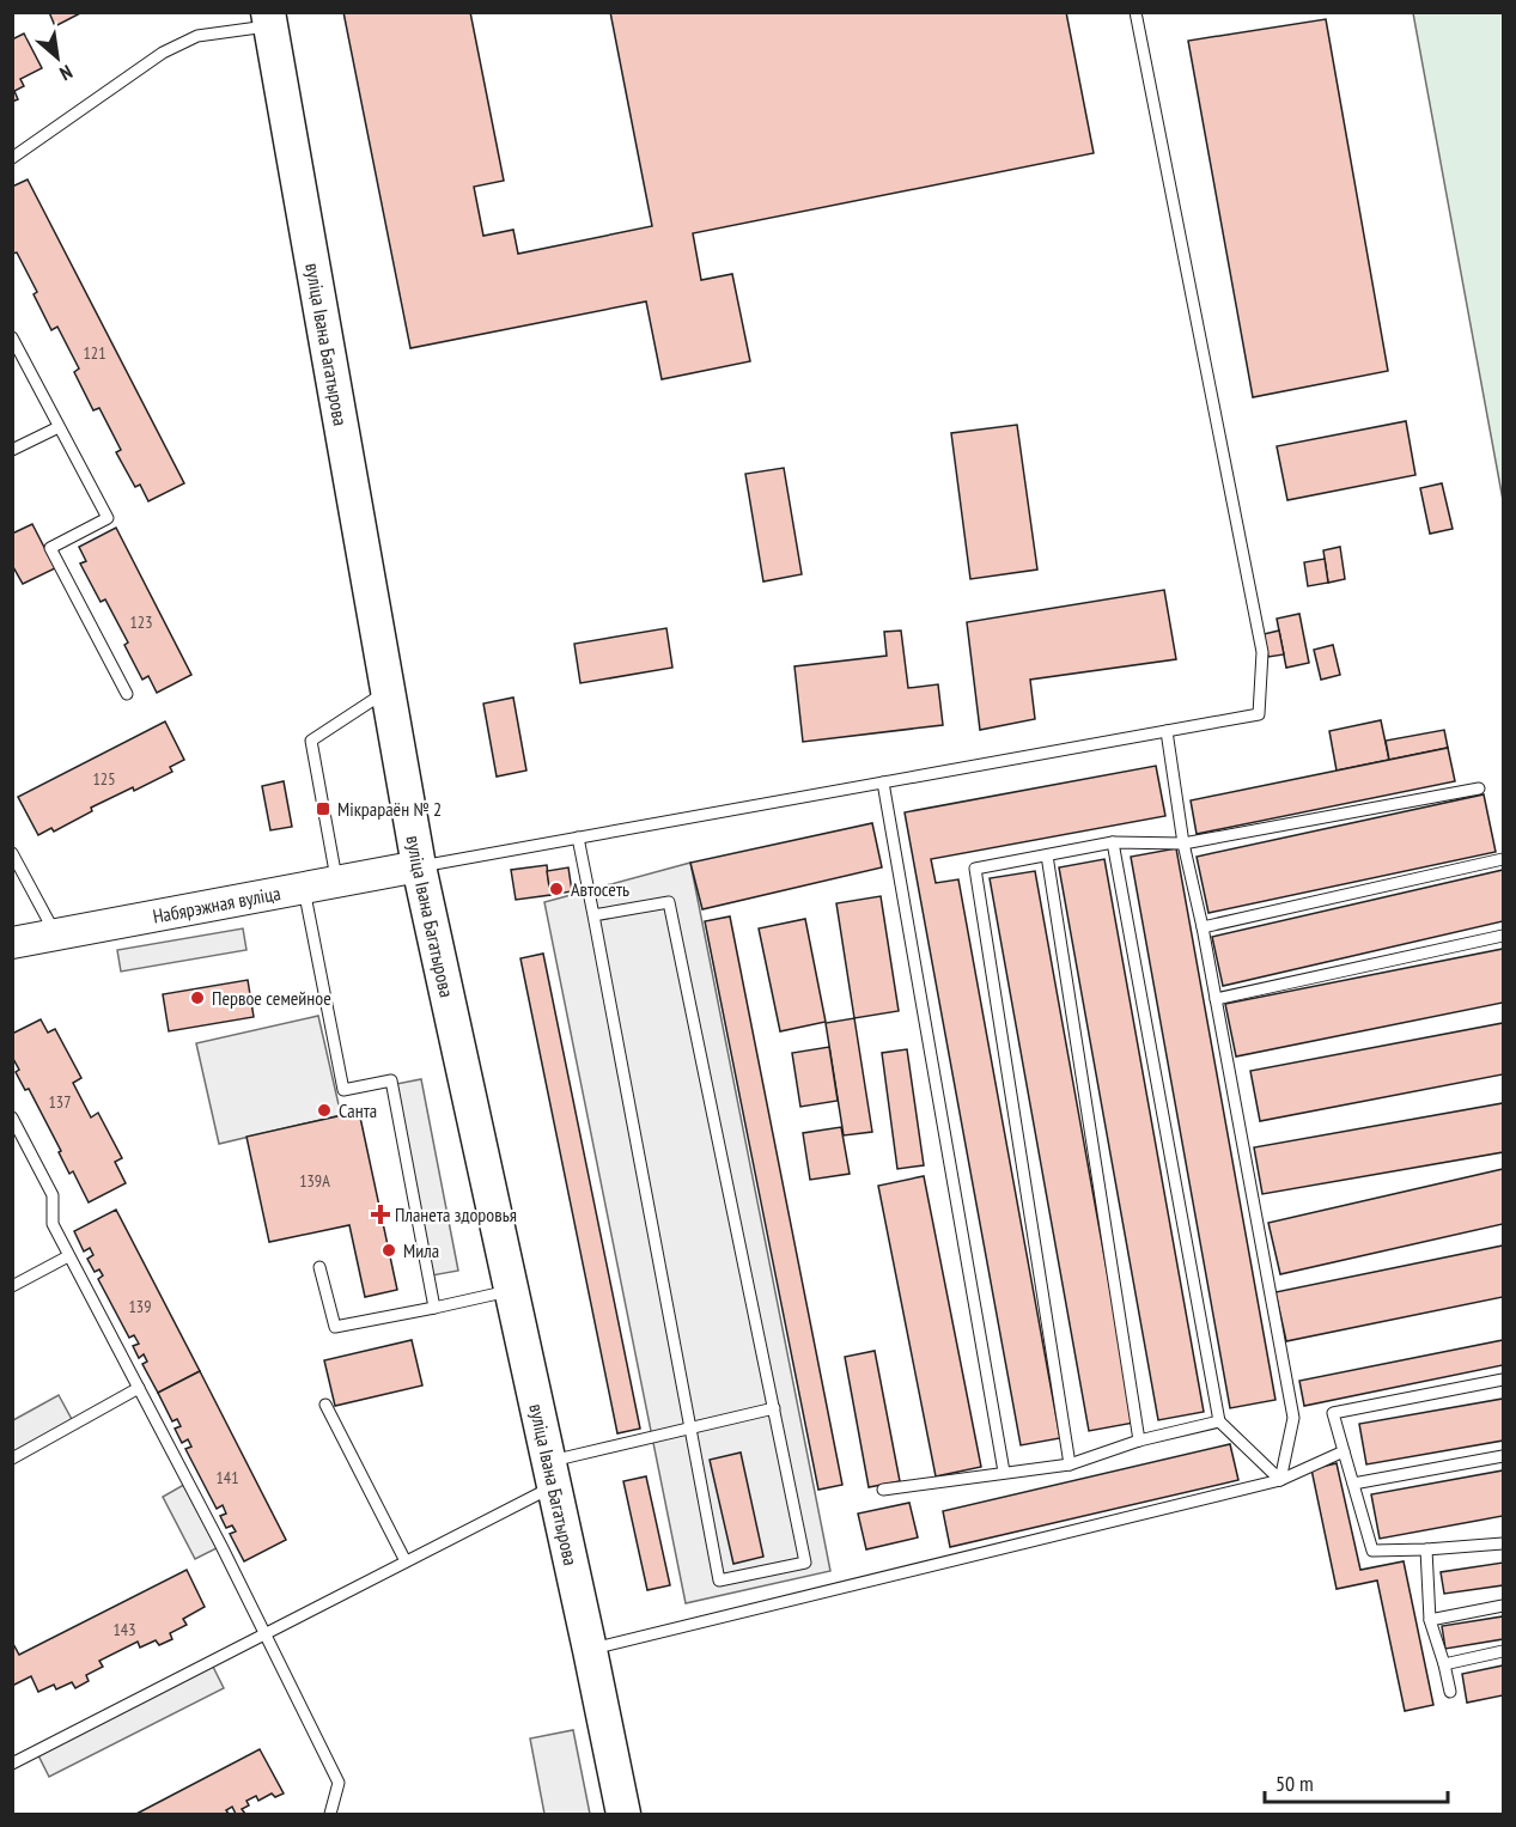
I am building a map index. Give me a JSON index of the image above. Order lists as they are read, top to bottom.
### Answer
{
  "streets": {
    "main road": ["вуліца Івана Багатырова", "Набярэжная вуліца"]
  },
  "crossings": [
    ["вуліца Івана Багатырова", "Набярэжная вуліца"]
  ],
  "places": {
    "transit": ["Мікрараён № 2"],
    "other": [
      "Автосеть",
      "Первое семейное",
      "Санта",
      "Мила"
    ],
    "health": ["Планета здоровья"]
  },
  "house_numbers": [
    "121",
    "123",
    "125",
    "137",
    "139А",
    "139",
    "141",
    "143"
  ],
  "scale_bar": "50 m",
  "north": "bottom right"
}
